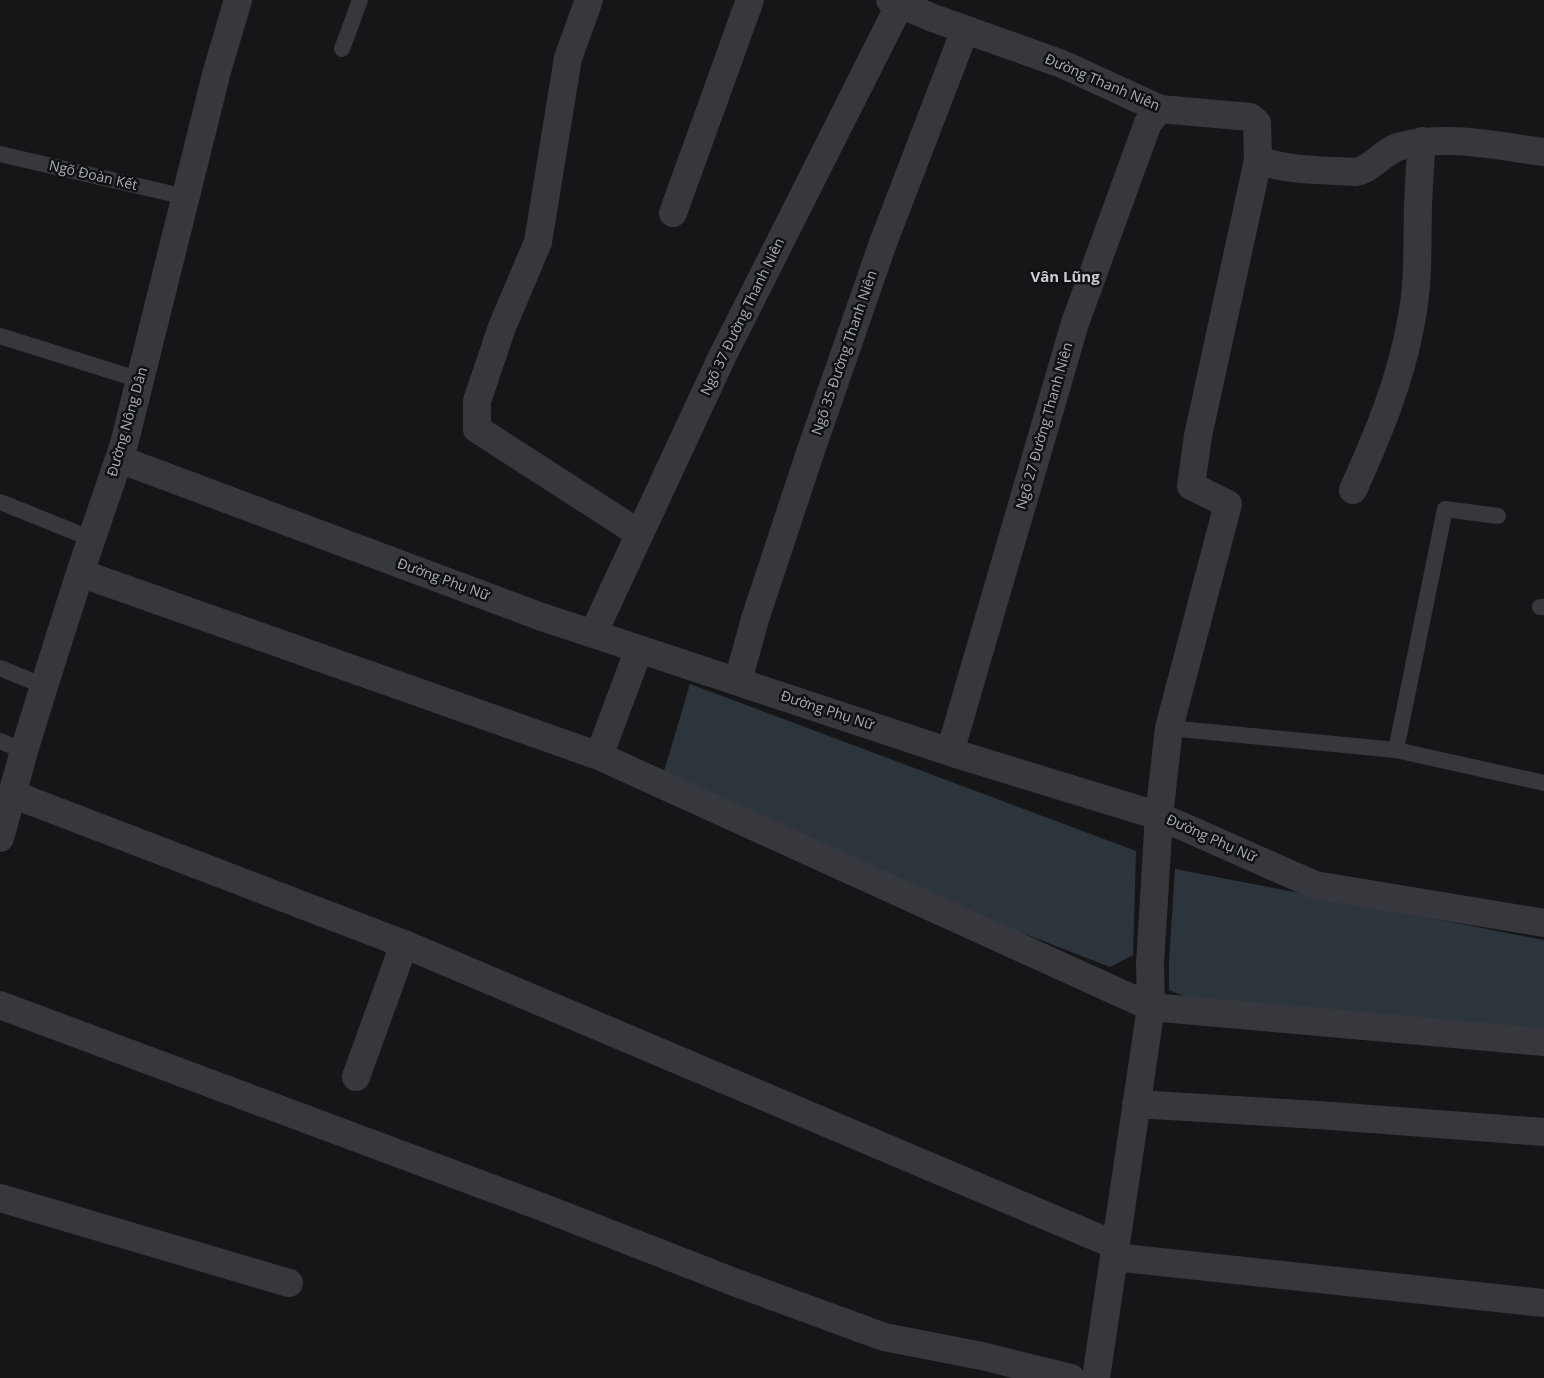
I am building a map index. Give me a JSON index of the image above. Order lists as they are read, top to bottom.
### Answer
{
  "streets": {
    "street": [
      "Đường Thanh Niên",
      "Ngõ 37 Đường Thanh Niên",
      "Ngõ 35 Đường Thanh Niên",
      "Đường Nông Dân",
      "Ngõ 27 Đường Thanh Niên",
      "Đường Phụ Nữ"
    ],
    "lane": ["Ngõ Đoàn Kết"]
  },
  "crossings": [
    ["Đường Thanh Niên", "Ngõ 37 Đường Thanh Niên"],
    ["Đường Thanh Niên", "Ngõ 35 Đường Thanh Niên"],
    ["Đường Thanh Niên", "Ngõ 27 Đường Thanh Niên"],
    ["Ngõ Đoàn Kết", "Đường Nông Dân"],
    ["Ngõ 37 Đường Thanh Niên", "Đường Phụ Nữ"],
    ["Ngõ 35 Đường Thanh Niên", "Đường Phụ Nữ"],
    ["Đường Nông Dân", "Đường Phụ Nữ"],
    ["Ngõ 27 Đường Thanh Niên", "Đường Phụ Nữ"]
  ],
  "districts": ["Vân Lũng"]
}
